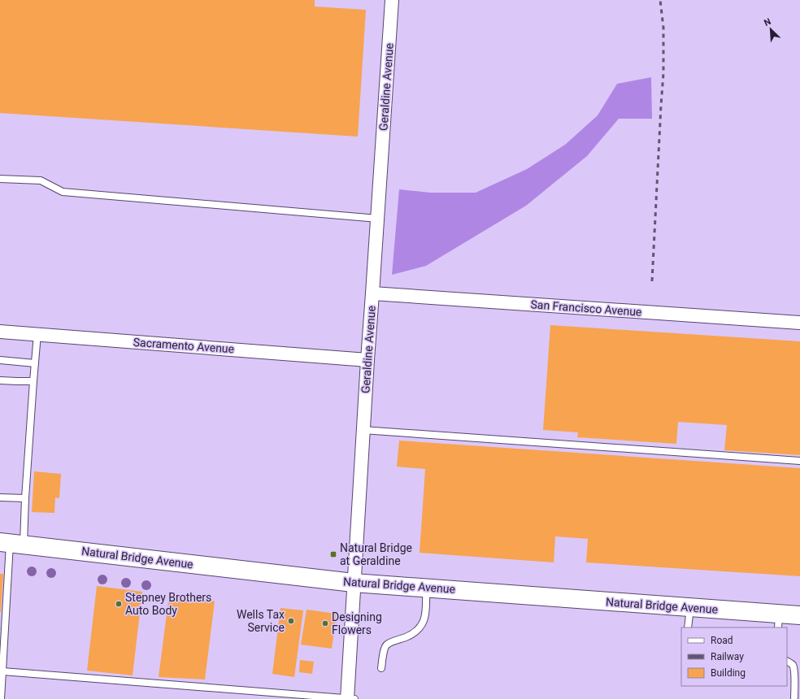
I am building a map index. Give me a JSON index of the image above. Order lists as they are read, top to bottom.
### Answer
{
  "streets": {
    "main road": ["Natural Bridge Avenue"],
    "street": ["Geraldine Avenue", "San Francisco Avenue", "Sacramento Avenue"]
  },
  "crossings": [
    ["Geraldine Avenue", "San Francisco Avenue"],
    ["Geraldine Avenue", "Sacramento Avenue"],
    ["Geraldine Avenue", "Natural Bridge Avenue"]
  ],
  "places": {
    "transit": ["Natural Bridge at Geraldine"],
    "other": ["Stepney Brothers Auto Body", "Wells Tax Service", "Designing Flowers"]
  },
  "legend": ["Road", "Railway", "Building"],
  "north": "top left"
}
